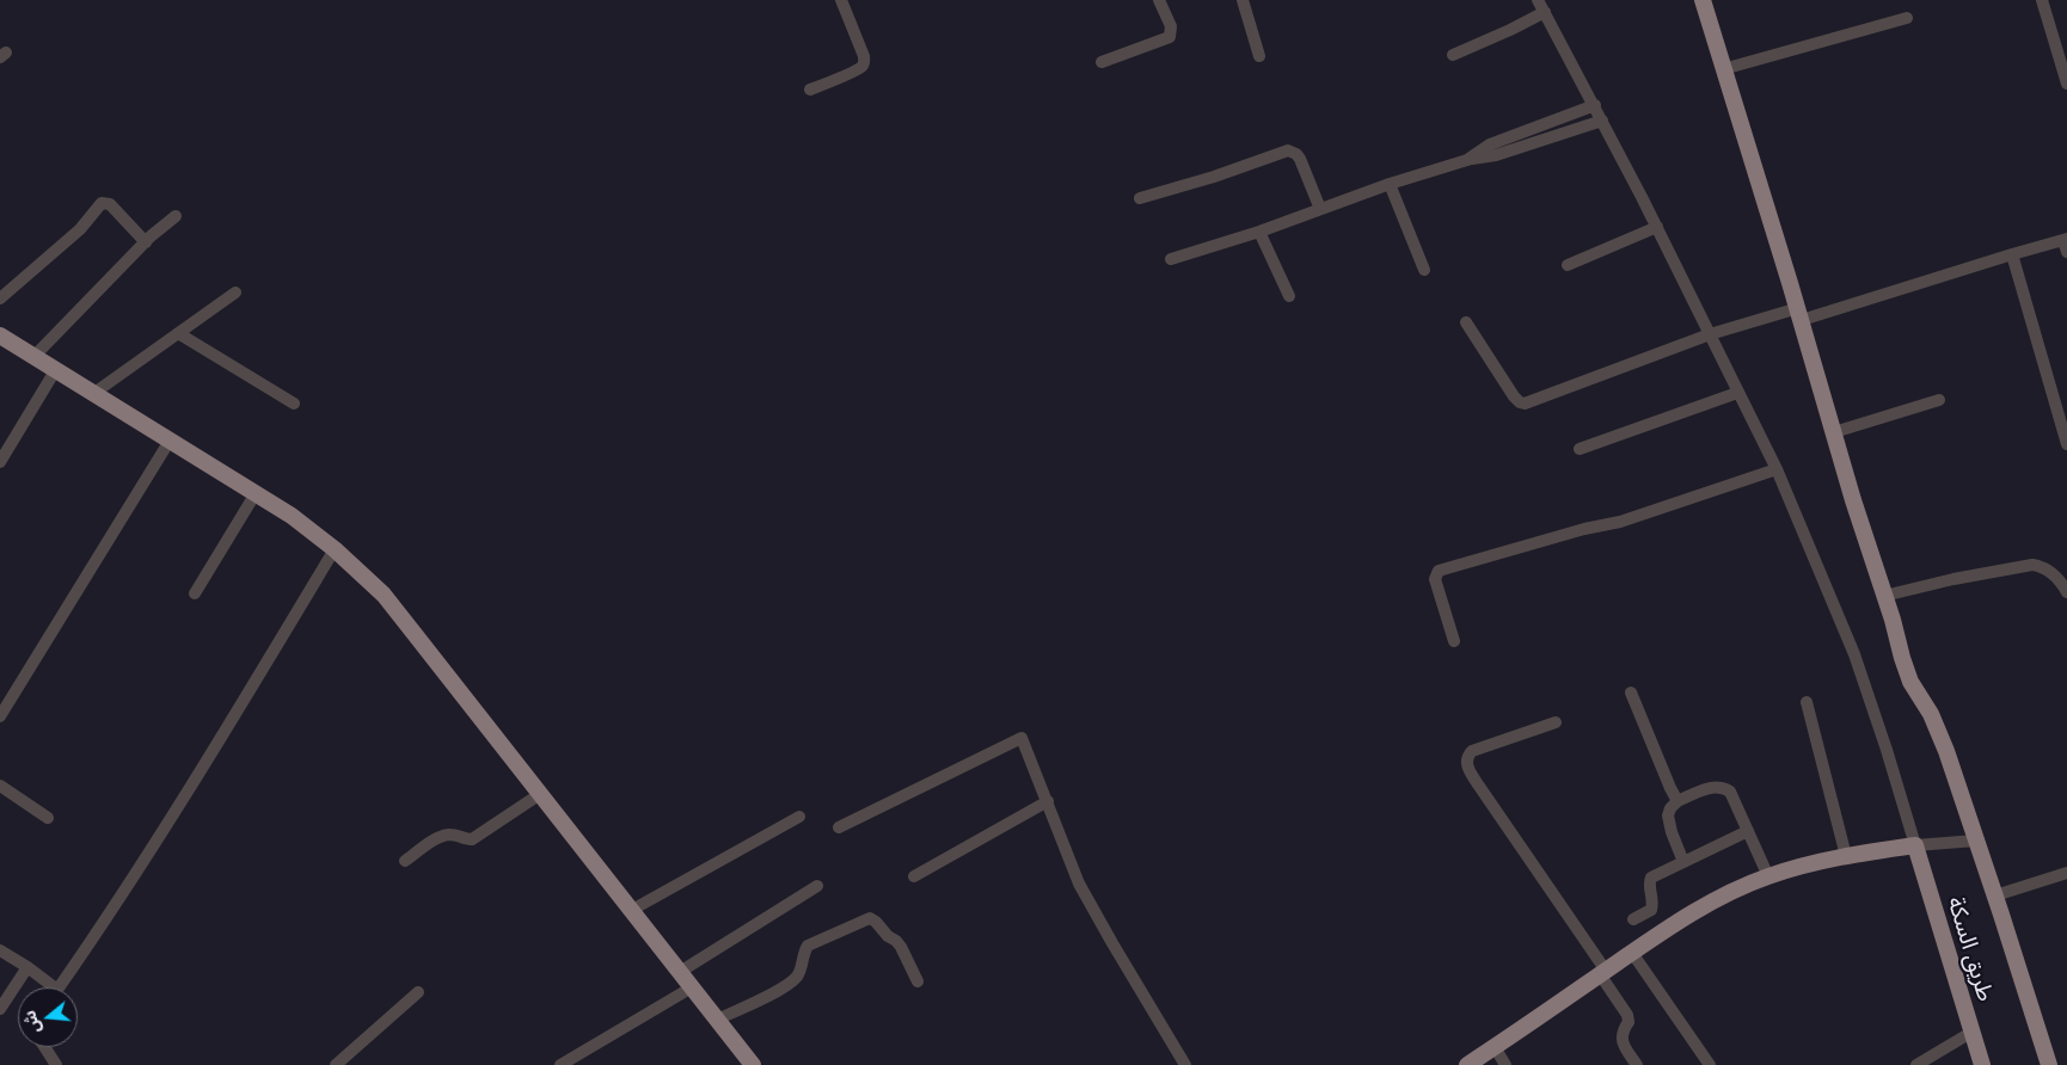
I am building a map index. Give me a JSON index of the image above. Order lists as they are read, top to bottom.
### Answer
{
  "streets": {
    "main road": ["طريق السكة"]
  },
  "north": "left"
}
